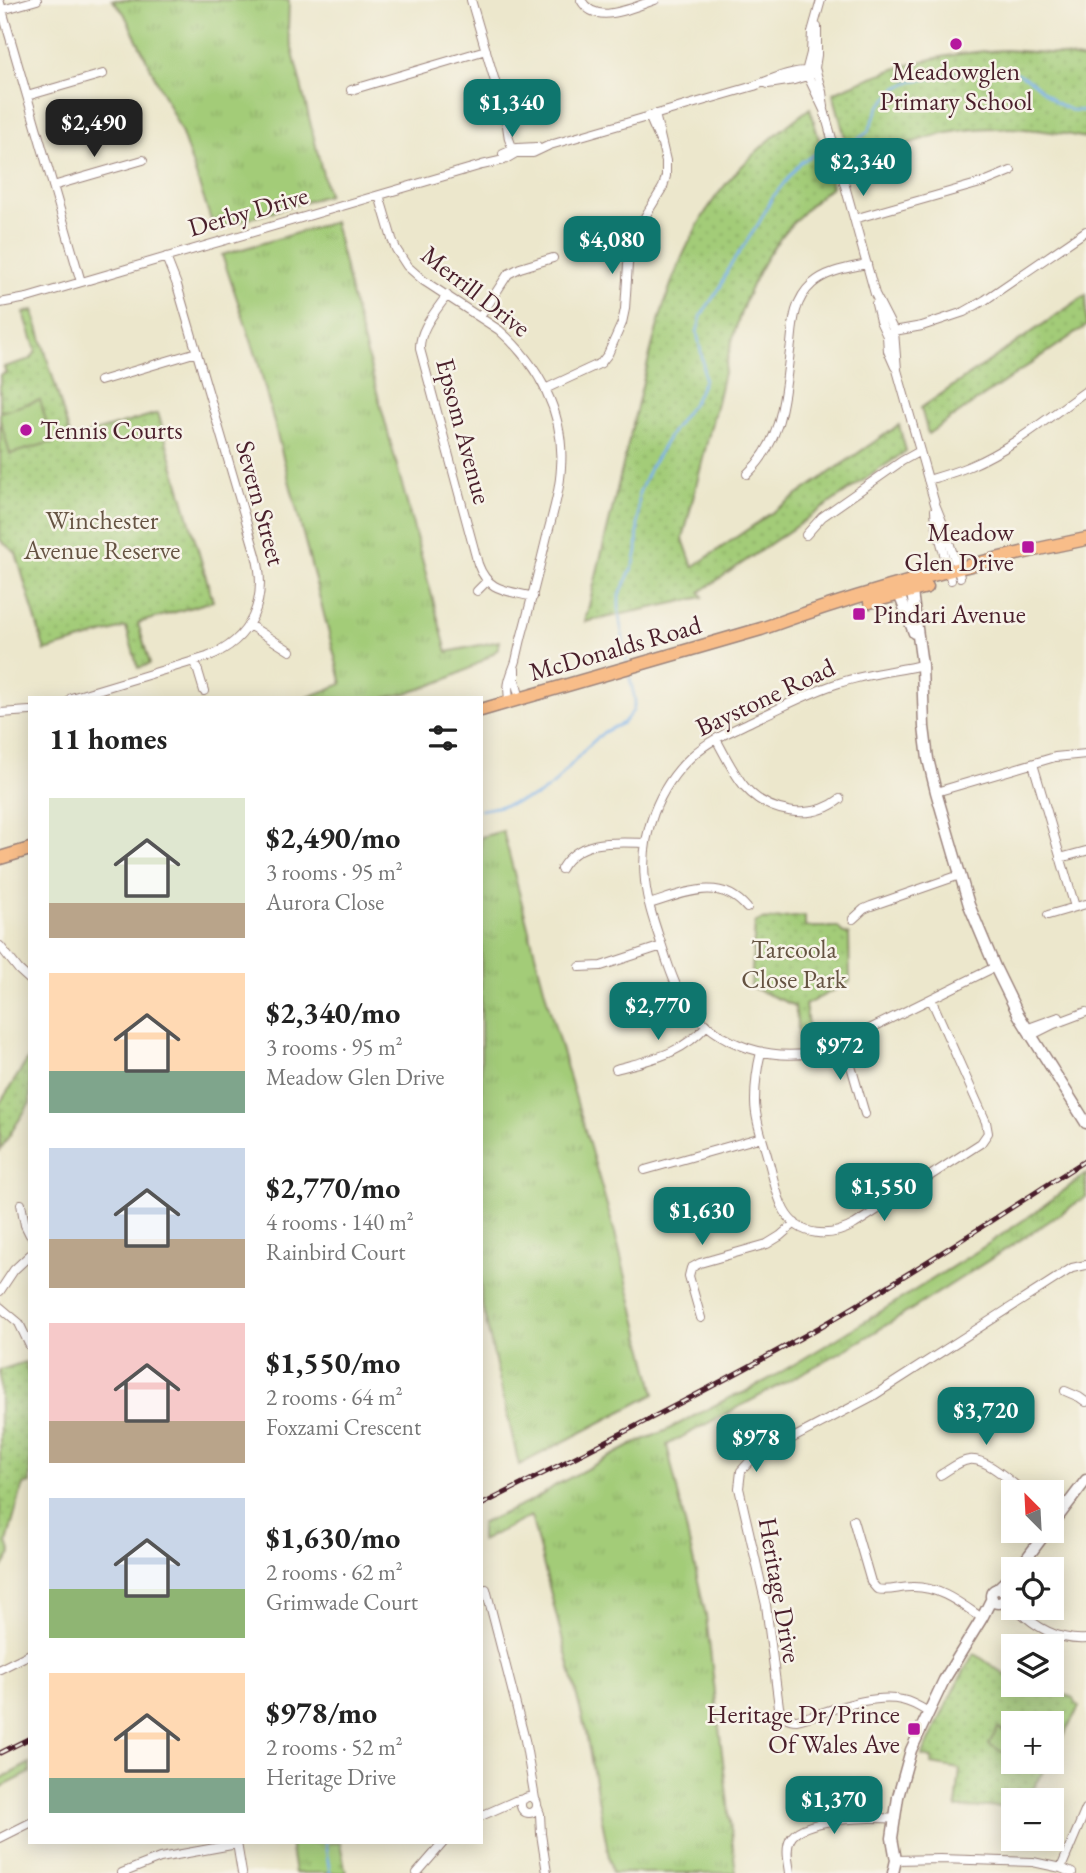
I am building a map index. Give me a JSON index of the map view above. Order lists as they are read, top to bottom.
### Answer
{
  "streets": {
    "main road": ["McDonalds Road"],
    "street": [
      "Derby Drive",
      "Merrill Drive",
      "Epsom Avenue",
      "Severn Street",
      "Baystone Road",
      "Heritage Drive"
    ]
  },
  "crossings": [
    ["Derby Drive", "Merrill Drive"],
    ["Derby Drive", "Severn Street"],
    ["Merrill Drive", "Epsom Avenue"],
    ["Merrill Drive", "McDonalds Road"]
  ],
  "parks": ["Winchester Avenue Reserve", "Tarcoola Close Park"],
  "places": {
    "other": ["Meadowglen Primary School", "Tennis Courts"],
    "transit": ["Meadow Glen Drive", "Pindari Avenue", "Heritage Dr/Prince Of Wales Ave"]
  },
  "north": "top left",
  "page": {
    "price": [
      "$1,340",
      "$2,490",
      "$2,340",
      "$4,080",
      "$2,770",
      "$972",
      "$1,550",
      "$1,630",
      "$3,720",
      "$978",
      "$1,370"
    ],
    "heading": "11 homes",
    "list": [
      {
        "name": "$2,490/mo",
        "note": "3 rooms · 95 m² · Aurora Close"
      },
      {
        "name": "$2,340/mo",
        "note": "3 rooms · 95 m² · Meadow Glen Drive"
      },
      {
        "name": "$2,770/mo",
        "note": "4 rooms · 140 m² · Rainbird Court"
      },
      {
        "name": "$1,550/mo",
        "note": "2 rooms · 64 m² · Foxzami Crescent"
      },
      {
        "name": "$1,630/mo",
        "note": "2 rooms · 62 m² · Grimwade Court"
      },
      {
        "name": "$978/mo",
        "note": "2 rooms · 52 m² · Heritage Drive"
      }
    ],
    "map_buttons": ["+", "−"]
  }
}
